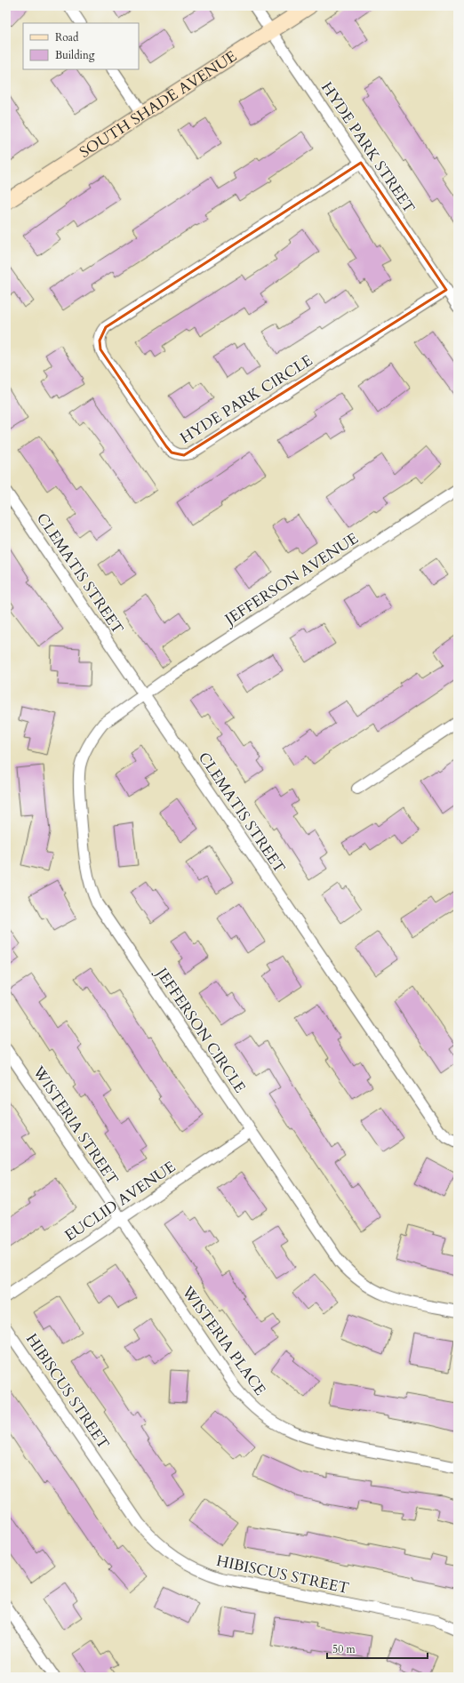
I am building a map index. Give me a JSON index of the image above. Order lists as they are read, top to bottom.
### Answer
{
  "streets": {
    "street": [
      "SOUTH SHADE AVENUE",
      "HYDE PARK STREET",
      "HYDE PARK CIRCLE",
      "CLEMATIS STREET",
      "JEFFERSON AVENUE",
      "JEFFERSON CIRCLE",
      "WISTERIA STREET",
      "EUCLID AVENUE",
      "WISTERIA PLACE",
      "HIBISCUS STREET"
    ]
  },
  "crossings": [
    ["SOUTH SHADE AVENUE", "HYDE PARK STREET"],
    ["HYDE PARK STREET", "HYDE PARK CIRCLE"],
    ["CLEMATIS STREET", "JEFFERSON AVENUE"],
    ["CLEMATIS STREET", "JEFFERSON CIRCLE"],
    ["JEFFERSON AVENUE", "JEFFERSON CIRCLE"],
    ["JEFFERSON CIRCLE", "EUCLID AVENUE"],
    ["WISTERIA STREET", "EUCLID AVENUE"],
    ["WISTERIA STREET", "WISTERIA PLACE"],
    ["EUCLID AVENUE", "WISTERIA PLACE"]
  ],
  "legend": ["Road", "Building"],
  "scale_bar": "50 m"
}
